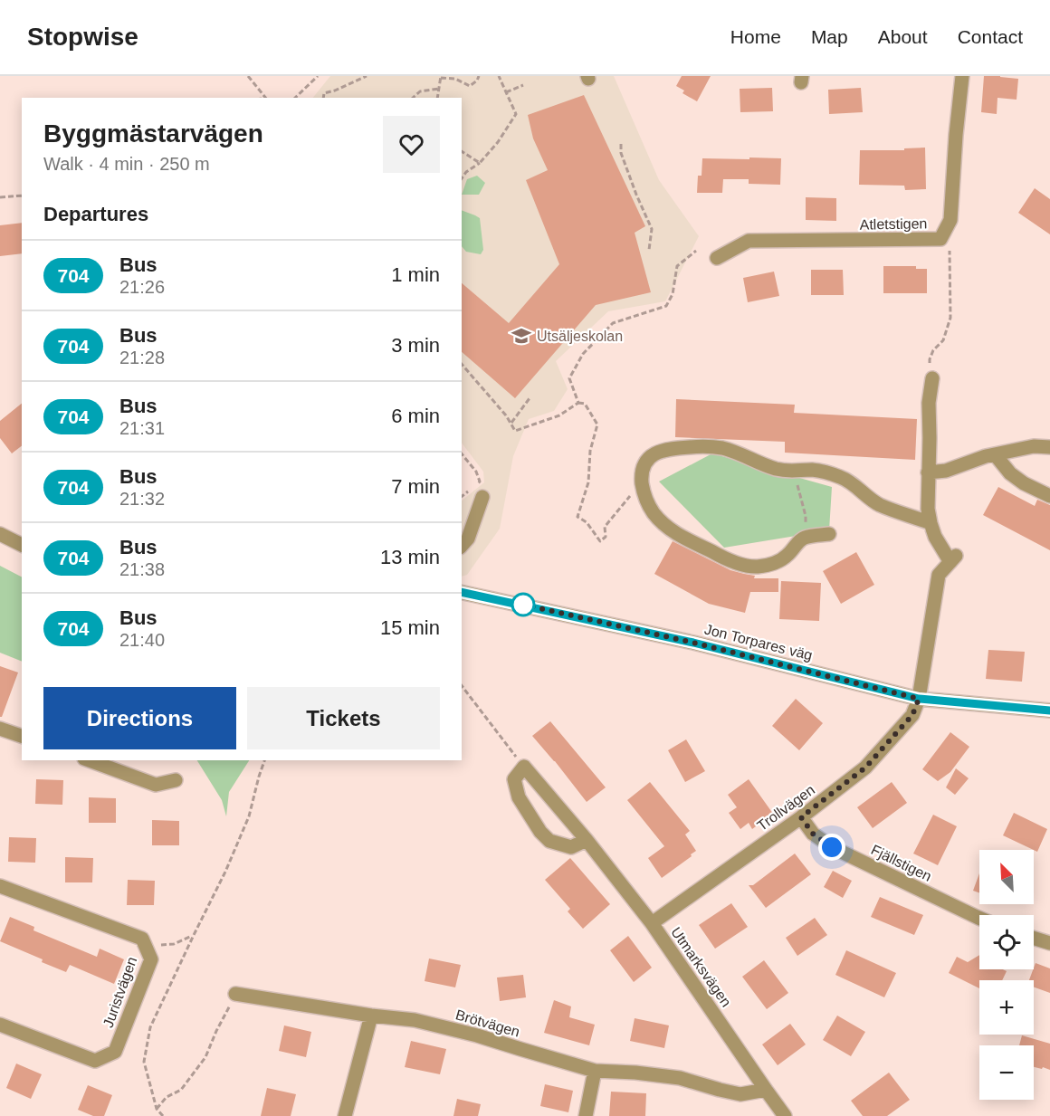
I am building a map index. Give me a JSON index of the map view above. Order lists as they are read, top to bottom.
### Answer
{
  "streets": {
    "street": [
      "Atletstigen",
      "Jon Torpares väg",
      "Trollvägen",
      "Fjällstigen",
      "Utmarksvägen",
      "Juristvägen",
      "Brötvägen"
    ]
  },
  "crossings": [
    ["Jon Torpares väg", "Trollvägen"],
    ["Trollvägen", "Fjällstigen"],
    ["Trollvägen", "Utmarksvägen"],
    ["Utmarksvägen", "Brötvägen"]
  ],
  "places": {
    "school or university": ["Utsäljeskolan"]
  },
  "lines": ["bus line 704"],
  "north": "top left",
  "page": {
    "header": "Stopwise",
    "nav": [
      "Home",
      "Map",
      "About",
      "Contact"
    ],
    "heading": [
      ["Byggmästarvägen", "Walk · 4 min · 250 m"],
      "Departures"
    ],
    "list": [
      {
        "mark": "704",
        "name": "Bus",
        "note": "21:26",
        "value": "1 min"
      },
      {
        "mark": "704",
        "name": "Bus",
        "note": "21:28",
        "value": "3 min"
      },
      {
        "mark": "704",
        "name": "Bus",
        "note": "21:31",
        "value": "6 min"
      },
      {
        "mark": "704",
        "name": "Bus",
        "note": "21:32",
        "value": "7 min"
      },
      {
        "mark": "704",
        "name": "Bus",
        "note": "21:38",
        "value": "13 min"
      },
      {
        "mark": "704",
        "name": "Bus",
        "note": "21:40",
        "value": "15 min"
      }
    ],
    "buttons": ["Directions", "Tickets"],
    "map_buttons": ["+", "−"]
  }
}
